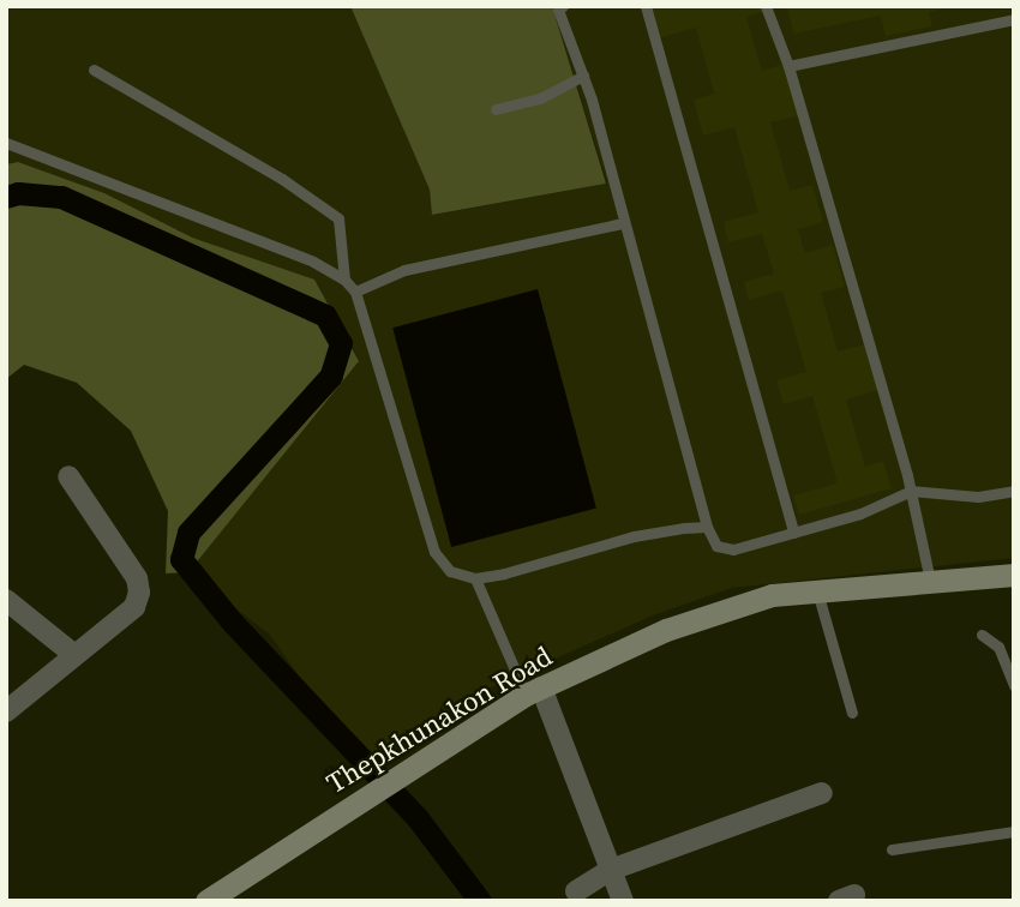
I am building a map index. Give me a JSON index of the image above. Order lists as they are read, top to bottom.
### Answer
{
  "streets": {
    "main road": ["Thepkhunakon Road"]
  }
}
